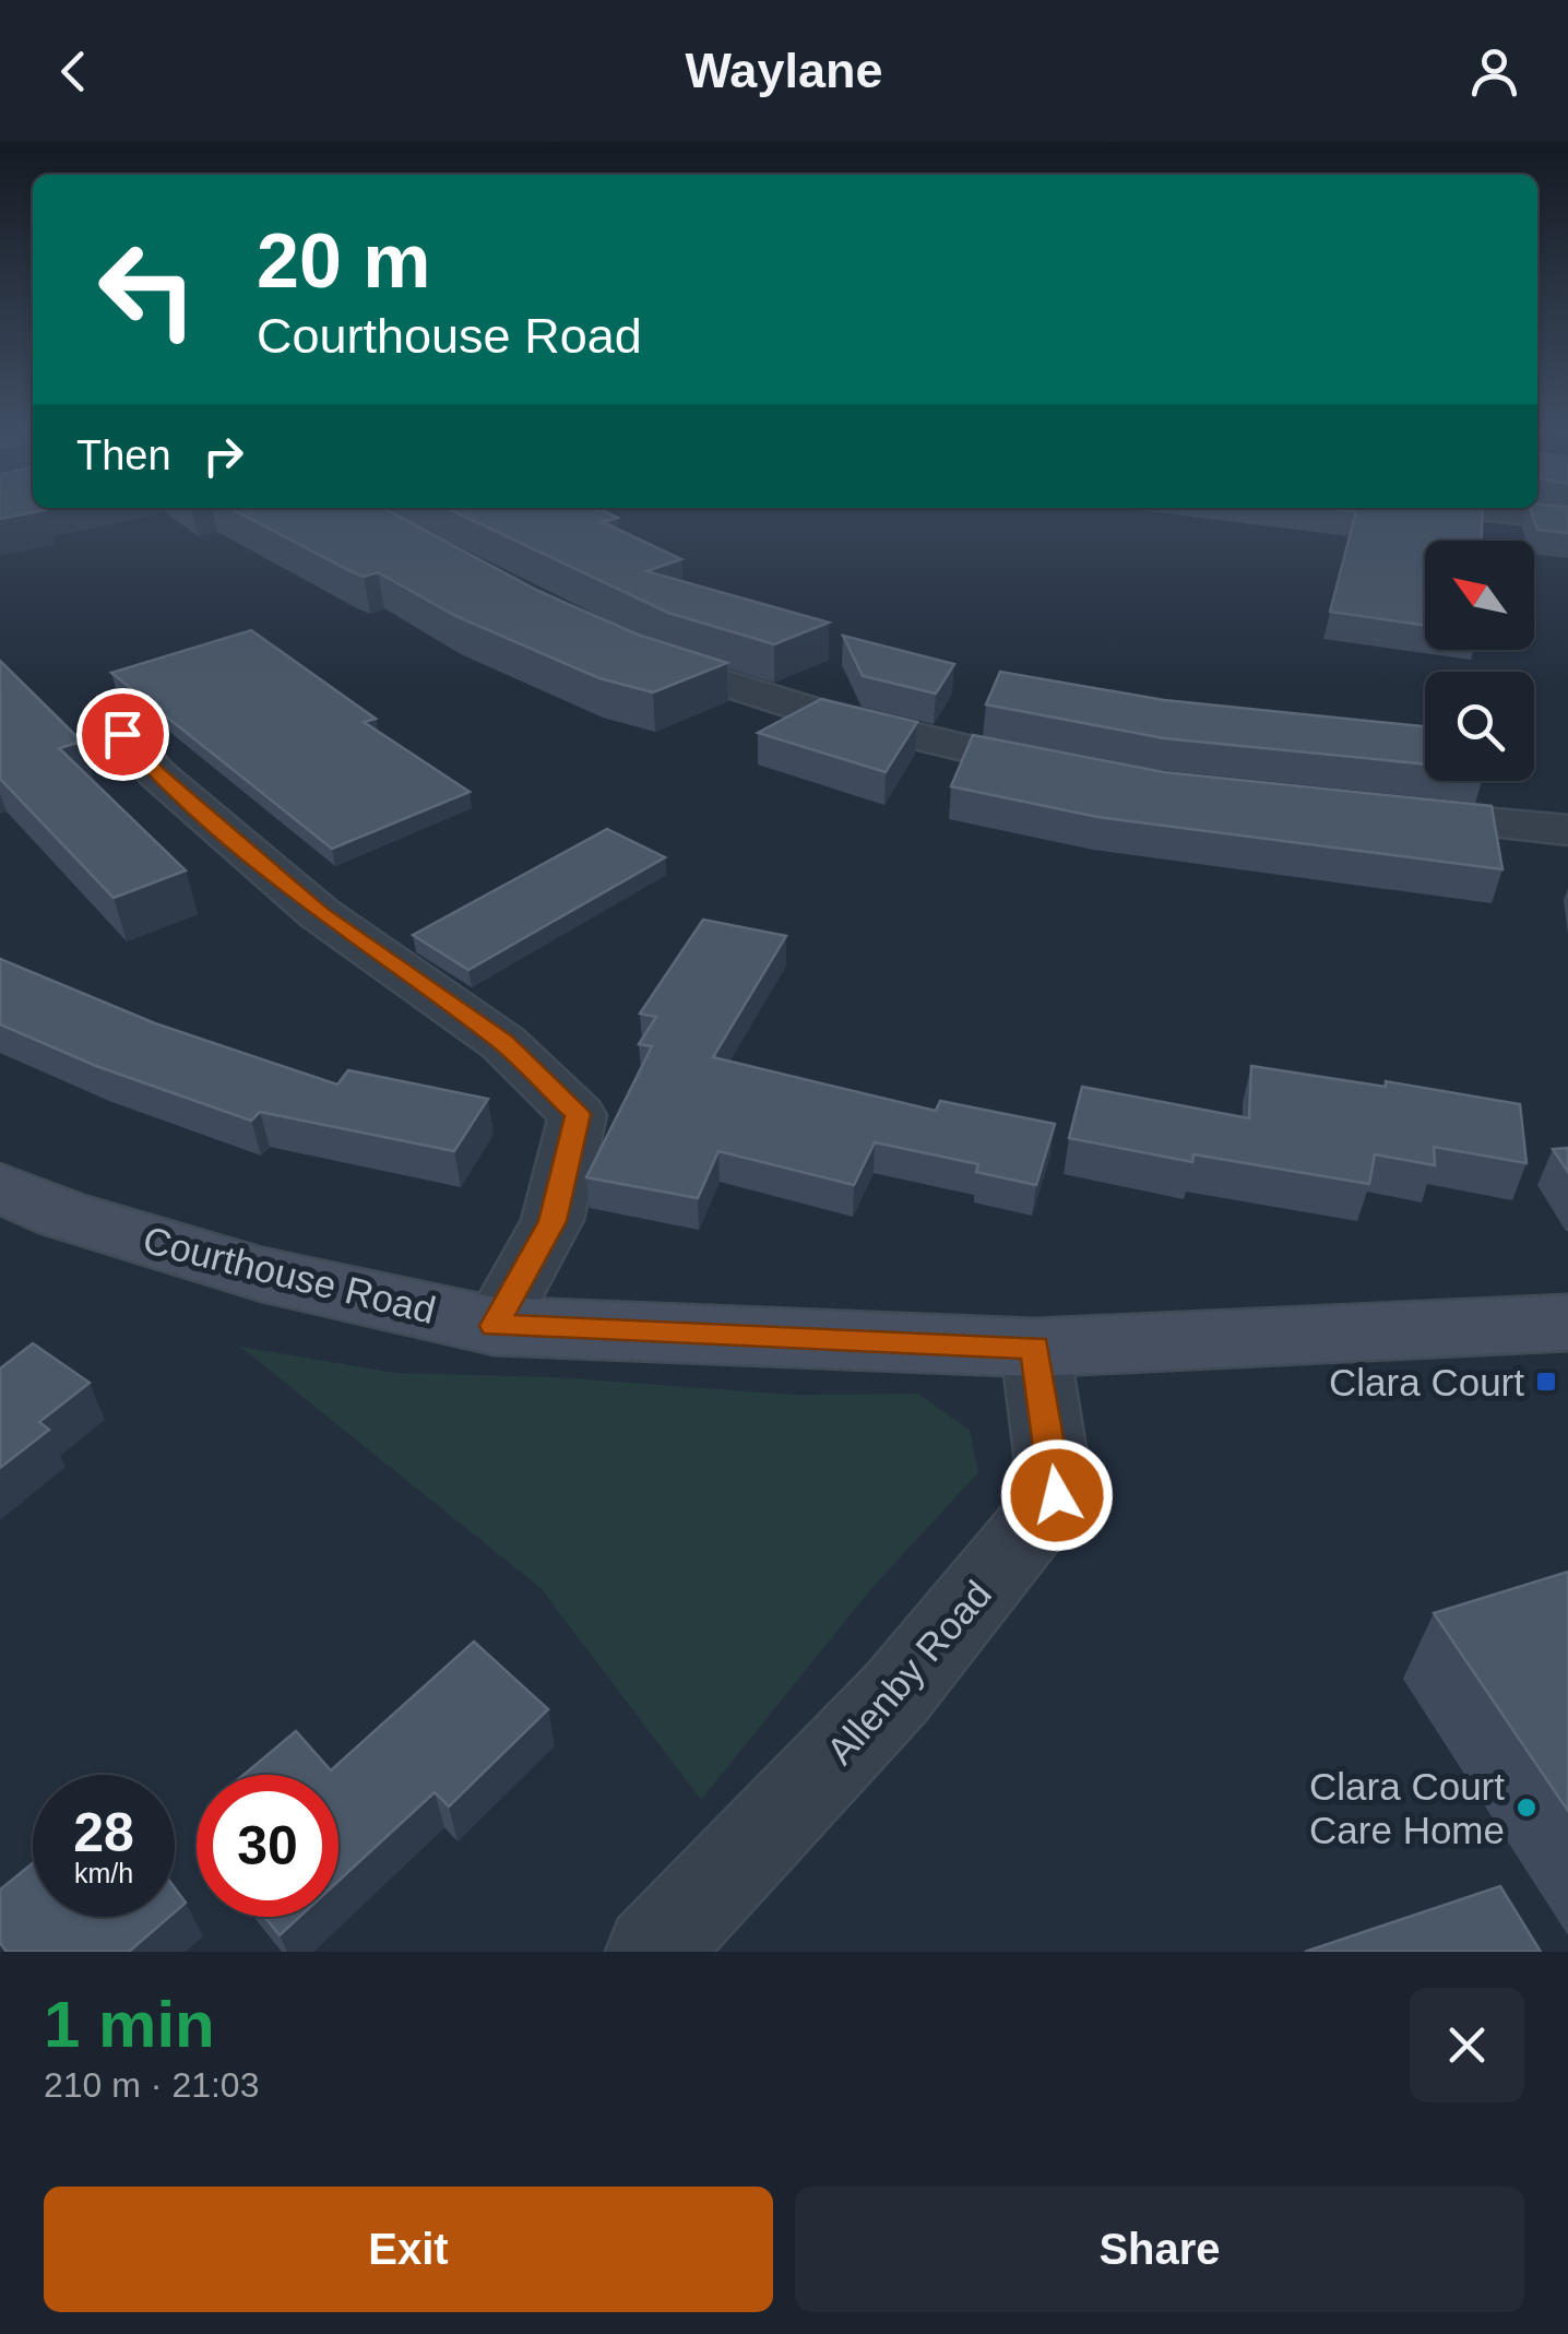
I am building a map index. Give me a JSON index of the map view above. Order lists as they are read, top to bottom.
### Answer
{
  "streets": {
    "street": ["Courthouse Road", "Allenby Road"]
  },
  "crossings": [
    ["Courthouse Road", "Allenby Road"]
  ],
  "places": {
    "transit": ["Clara Court"],
    "other": ["Clara Court Care Home"]
  },
  "north": "top left",
  "page": {
    "header": "Waylane",
    "turn": ["20 m", "Courthouse Road"],
    "then": "Then",
    "speed": "28 km/h",
    "limit": "30",
    "heading": ["1 min", "210 m · 21:03"],
    "buttons": ["Exit", "Share"]
  }
}
